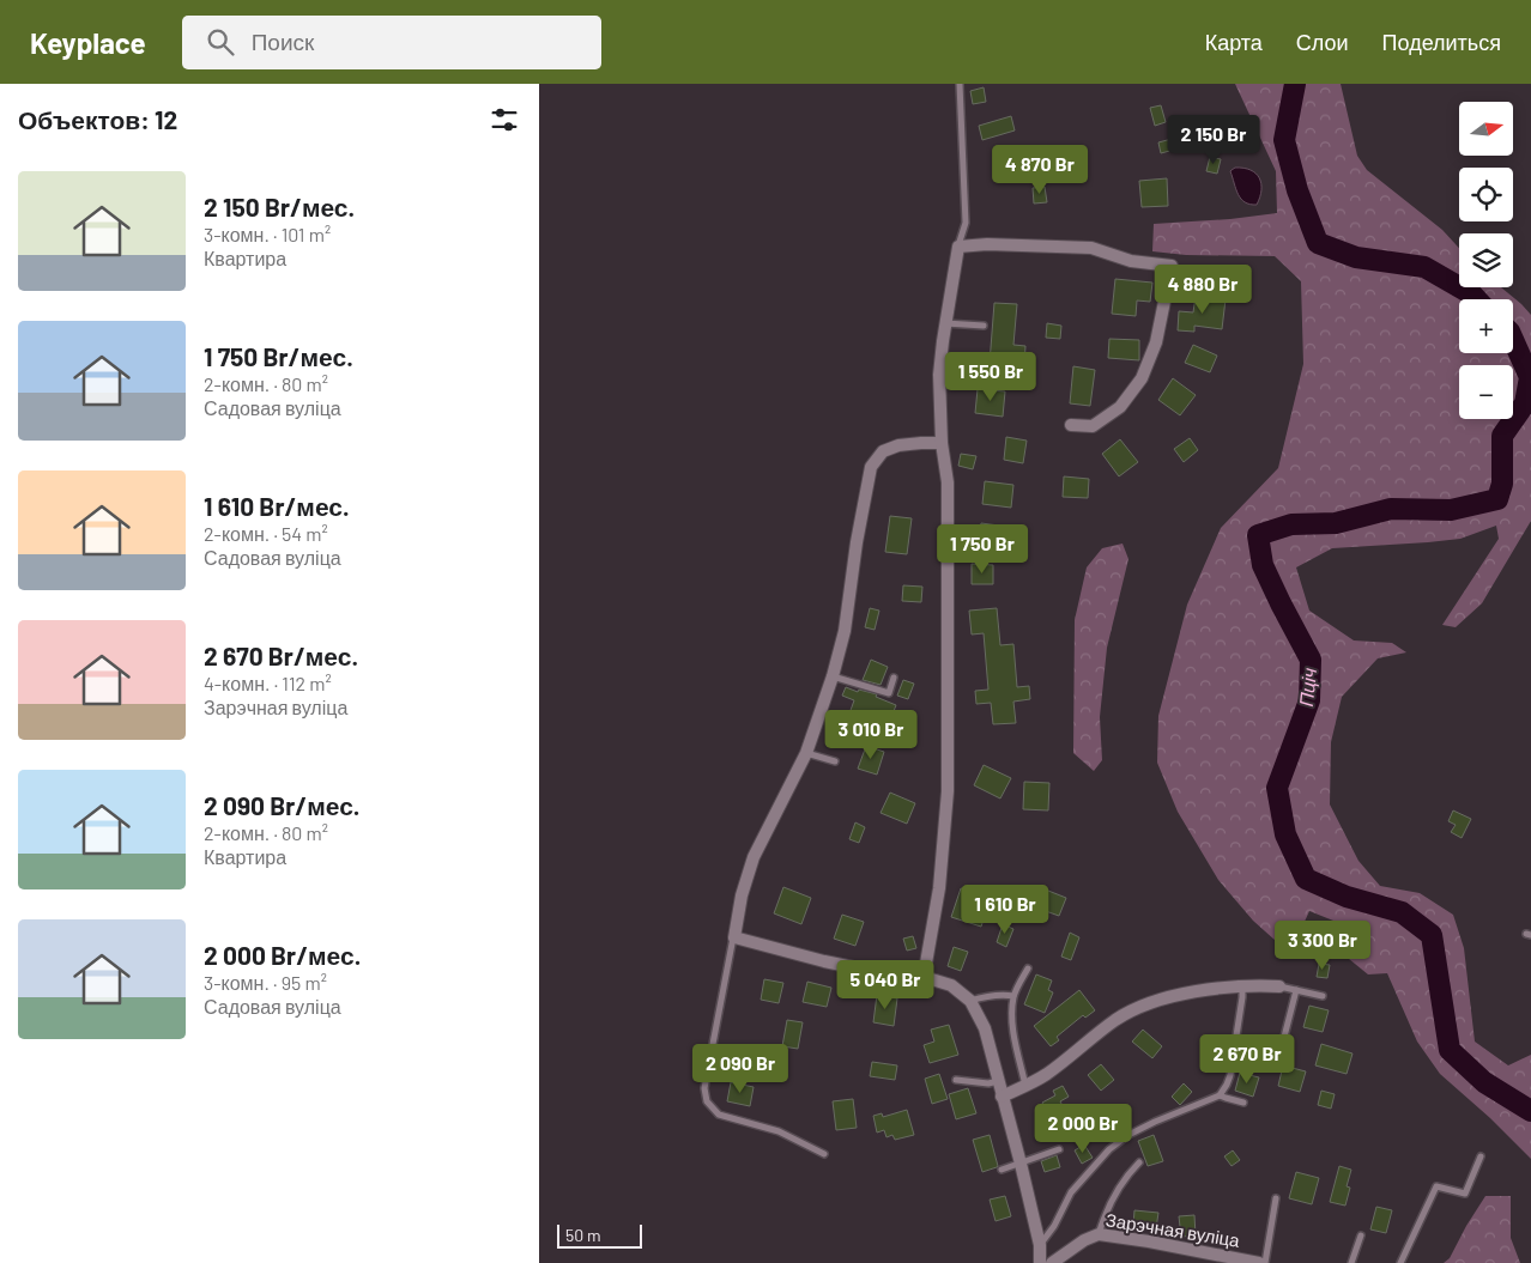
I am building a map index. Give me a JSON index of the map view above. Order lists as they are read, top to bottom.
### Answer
{
  "streets": {
    "street": ["Зарэчная вуліца"]
  },
  "water": ["Пціч"],
  "scale_bar": "50 m",
  "north": "right",
  "page": {
    "header": "Keyplace",
    "search": "Поиск",
    "nav": ["Карта", "Слои", "Поделиться"],
    "heading": "Объектов: 12",
    "map_buttons": ["+", "−"],
    "price": [
      "2 150 Br",
      "4 870 Br",
      "4 880 Br",
      "1 550 Br",
      "1 750 Br",
      "3 010 Br",
      "1 610 Br",
      "3 300 Br",
      "5 040 Br",
      "2 670 Br",
      "2 090 Br",
      "2 000 Br"
    ],
    "list": [
      {
        "name": "2 150 Br/мес.",
        "note": "3-комн. · 101 m² · Квартира"
      },
      {
        "name": "1 750 Br/мес.",
        "note": "2-комн. · 80 m² · Садовая вуліца"
      },
      {
        "name": "1 610 Br/мес.",
        "note": "2-комн. · 54 m² · Садовая вуліца"
      },
      {
        "name": "2 670 Br/мес.",
        "note": "4-комн. · 112 m² · Зарэчная вуліца"
      },
      {
        "name": "2 090 Br/мес.",
        "note": "2-комн. · 80 m² · Квартира"
      },
      {
        "name": "2 000 Br/мес.",
        "note": "3-комн. · 95 m² · Садовая вуліца"
      }
    ],
    "scale": "50 m"
  }
}
